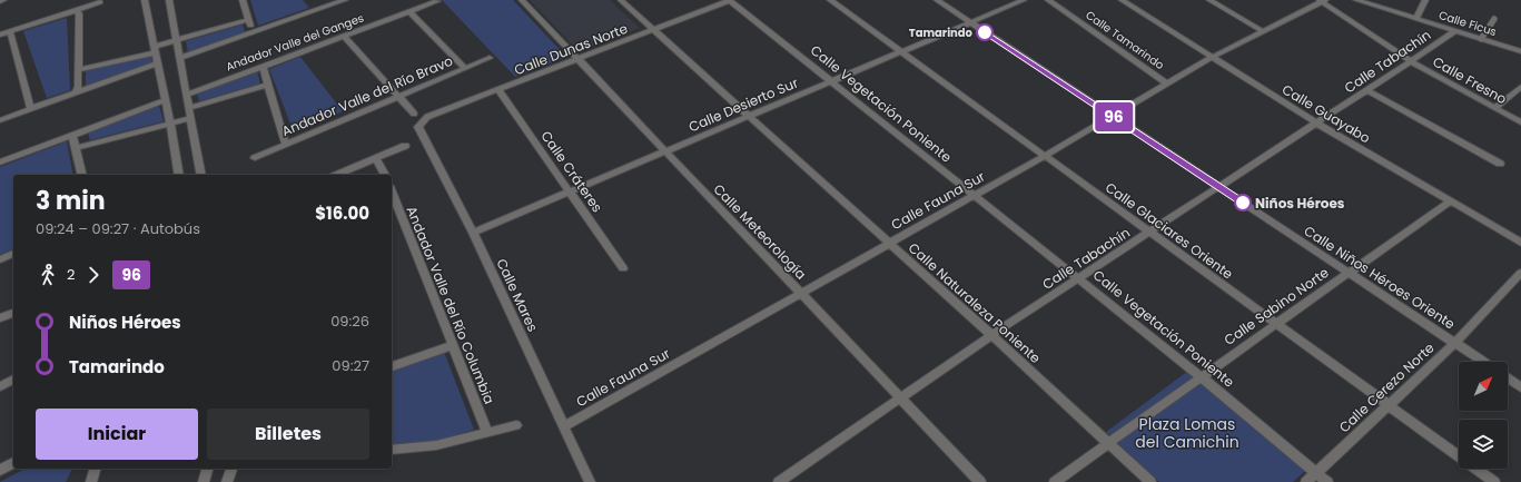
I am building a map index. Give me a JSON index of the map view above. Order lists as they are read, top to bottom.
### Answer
{
  "streets": {
    "street": [
      "Calle Ficus",
      "Calle Tamarindo",
      "Andador Valle del Ganges",
      "Calle Dunas Norte",
      "Calle Tabachín",
      "Calle Fresno",
      "Andador Valle del Río Bravo",
      "Calle Vegetación Poniente",
      "Calle Desierto Sur",
      "Calle Guayabo",
      "Calle Cráteres",
      "Calle Fauna Sur",
      "Calle Glaciares Oriente",
      "Calle Meteorología",
      "Calle Niños Héroes Oriente",
      "Calle Mares",
      "Calle Naturaleza Poniente",
      "Andador Valle del Río Columbia",
      "Calle Sabino Norte",
      "Calle Cerezo Norte"
    ]
  },
  "crossings": [
    ["Calle Ficus", "Calle Tabachín"],
    ["Calle Tamarindo", "Calle Fauna Sur"],
    ["Calle Dunas Norte", "Calle Vegetación Poniente"],
    ["Calle Dunas Norte", "Calle Cráteres"],
    ["Calle Dunas Norte", "Calle Meteorología"],
    ["Calle Dunas Norte", "Calle Mares"],
    ["Calle Dunas Norte", "Calle Naturaleza Poniente"],
    ["Calle Tabachín", "Calle Fresno"],
    ["Calle Tabachín", "Calle Vegetación Poniente"],
    ["Calle Tabachín", "Calle Guayabo"],
    ["Calle Tabachín", "Calle Glaciares Oriente"],
    ["Calle Tabachín", "Calle Meteorología"],
    ["Calle Tabachín", "Calle Niños Héroes Oriente"],
    ["Calle Tabachín", "Calle Naturaleza Poniente"],
    ["Calle Fresno", "Calle Fauna Sur"],
    ["Calle Vegetación Poniente", "Calle Desierto Sur"],
    ["Calle Vegetación Poniente", "Calle Fauna Sur"],
    ["Calle Vegetación Poniente", "Calle Sabino Norte"],
    ["Calle Vegetación Poniente", "Calle Cerezo Norte"],
    ["Calle Desierto Sur", "Calle Cráteres"],
    ["Calle Desierto Sur", "Calle Glaciares Oriente"],
    ["Calle Desierto Sur", "Calle Meteorología"],
    ["Calle Desierto Sur", "Calle Niños Héroes Oriente"],
    ["Calle Desierto Sur", "Calle Mares"],
    ["Calle Desierto Sur", "Calle Naturaleza Poniente"],
    ["Calle Guayabo", "Calle Fauna Sur"],
    ["Calle Guayabo", "Calle Sabino Norte"],
    ["Calle Fauna Sur", "Calle Glaciares Oriente"],
    ["Calle Fauna Sur", "Calle Meteorología"],
    ["Calle Fauna Sur", "Calle Niños Héroes Oriente"],
    ["Calle Fauna Sur", "Calle Mares"],
    ["Calle Fauna Sur", "Calle Naturaleza Poniente"],
    ["Calle Glaciares Oriente", "Calle Sabino Norte"],
    ["Calle Glaciares Oriente", "Calle Cerezo Norte"],
    ["Calle Niños Héroes Oriente", "Calle Sabino Norte"],
    ["Calle Niños Héroes Oriente", "Calle Cerezo Norte"],
    ["Calle Naturaleza Poniente", "Calle Sabino Norte"]
  ],
  "parks": ["Plaza Lomas del Camichin"],
  "places": ["Tamarindo", "Niños Héroes"],
  "lines": ["bus line 96"],
  "north": "top right",
  "page": {
    "on_map": "96",
    "heading": ["3 min", "09:24 – 09:27 · Autobús", "$16.00"],
    "legs": ["2", "96"],
    "list": [
      {
        "name": "Niños Héroes",
        "value": "09:26"
      },
      {
        "name": "Tamarindo",
        "value": "09:27"
      }
    ],
    "buttons": ["Iniciar", "Billetes"]
  }
}
